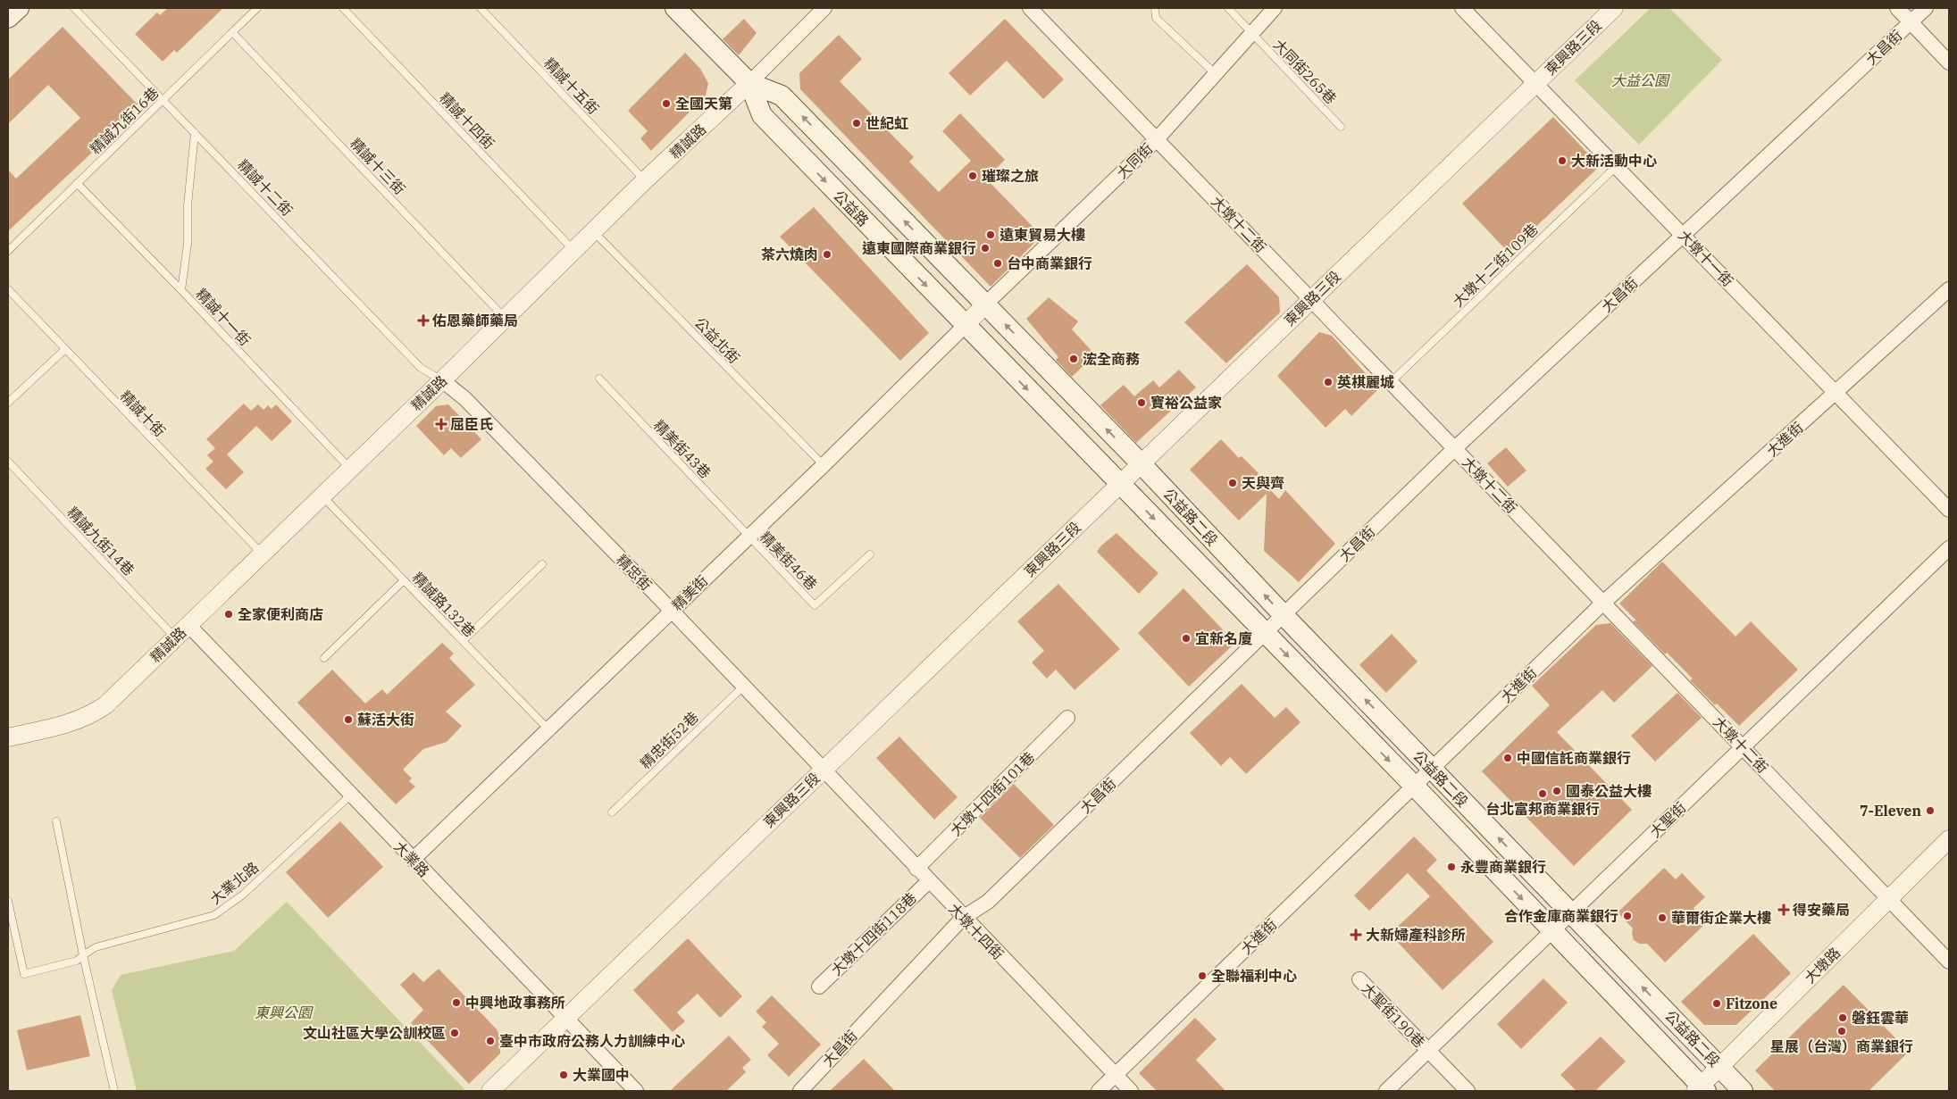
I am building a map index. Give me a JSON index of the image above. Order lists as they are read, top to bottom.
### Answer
{
  "streets": {
    "main road": ["公益路", "公益路二段"],
    "street": [
      "東興路三段",
      "大昌街",
      "精誠路",
      "大同街",
      "大墩十二街",
      "大墩十一街",
      "大進街",
      "精忠街",
      "精美街",
      "大墩十四街101巷",
      "大聖街",
      "大業路",
      "大墩十四街",
      "大墩十四街118巷",
      "大墩路",
      "大聖街190巷"
    ],
    "lane": [
      "大同街265巷",
      "精誠十五街",
      "精誠九街16巷",
      "精誠十四街",
      "精誠十三街",
      "精誠十二街",
      "大墩十二街109巷",
      "精誠十一街",
      "公益北街",
      "精誠十街",
      "精美街43巷",
      "精誠九街14巷",
      "精美街46巷",
      "精誠路132巷",
      "精忠街52巷",
      "大業北路"
    ]
  },
  "crossings": [
    ["東興路三段", "公益路"],
    ["東興路三段", "大墩十二街"],
    ["東興路三段", "大墩十一街"],
    ["東興路三段", "公益路二段"],
    ["東興路三段", "精忠街"],
    ["東興路三段", "大業路"],
    ["東興路三段", "大墩十四街"],
    ["大昌街", "大墩十二街"],
    ["大昌街", "大墩十一街"],
    ["大昌街", "公益路二段"],
    ["大昌街", "大墩十四街"],
    ["大同街265巷", "大同街"],
    ["精誠十五街", "精誠路"],
    ["精誠九街16巷", "精誠十三街"],
    ["精誠九街16巷", "精誠十二街"],
    ["精誠九街16巷", "精誠十一街"],
    ["精誠十四街", "精誠路"],
    ["精誠路", "精誠十三街"],
    ["精誠路", "精誠十二街"],
    ["精誠路", "公益路"],
    ["精誠路", "精誠十一街"],
    ["精誠路", "公益北街"],
    ["精誠路", "精誠十街"],
    ["精誠路", "精誠九街14巷"],
    ["精誠路", "精忠街"],
    ["精誠路", "精誠路132巷"],
    ["精誠路", "大業路"],
    ["大同街", "公益路"],
    ["大同街", "大墩十二街"],
    ["精誠十二街", "精忠街"],
    ["公益路", "公益路二段"],
    ["公益路", "精美街"],
    ["大墩十二街", "大墩十二街109巷"],
    ["大墩十二街", "大進街"],
    ["大墩十二街", "大聖街"],
    ["大墩十二街", "大墩路"],
    ["大墩十一街", "大墩十二街109巷"],
    ["大墩十一街", "大進街"],
    ["公益北街", "精美街"],
    ["大進街", "公益路二段"],
    ["大進街", "大墩十四街"],
    ["精美街43巷", "精美街46巷"],
    ["精美街43巷", "精美街"],
    ["公益路二段", "大聖街"],
    ["公益路二段", "大墩路"],
    ["精美街46巷", "精美街"],
    ["精忠街", "精美街"],
    ["精忠街", "精忠街52巷"],
    ["精忠街", "大墩十四街"],
    ["精美街", "精誠路132巷"],
    ["精美街", "大業路"],
    ["大墩十四街101巷", "大墩十四街"],
    ["大聖街", "大聖街190巷"],
    ["大業路", "大業北路"],
    ["大墩十四街", "大墩十四街118巷"]
  ],
  "parks": ["大益公園", "東興公園"],
  "places": {
    "other": [
      "全國天第",
      "世紀虹",
      "大新活動中心",
      "璀璨之旅",
      "遠東貿易大樓",
      "遠東國際商業銀行",
      "茶六燒肉",
      "台中商業銀行",
      "浤全商務",
      "英棋麗城",
      "寶裕公益家",
      "天與齊",
      "全家便利商店",
      "宜新名廈",
      "蘇活大街",
      "中國信託商業銀行",
      "國泰公益大樓",
      "台北富邦商業銀行",
      "7-Eleven",
      "永豐商業銀行",
      "合作金庫商業銀行",
      "華爾街企業大樓",
      "全聯福利中心",
      "中興地政事務所",
      "Fitzone",
      "磐鈺雲華",
      "星展（台灣）商業銀行",
      "文山社區大學公訓校區",
      "臺中市政府公務人力訓練中心",
      "大業國中"
    ],
    "health": [
      "佑恩藥師藥局",
      "屈臣氏",
      "得安藥局",
      "大新婦產科診所"
    ]
  }
}
